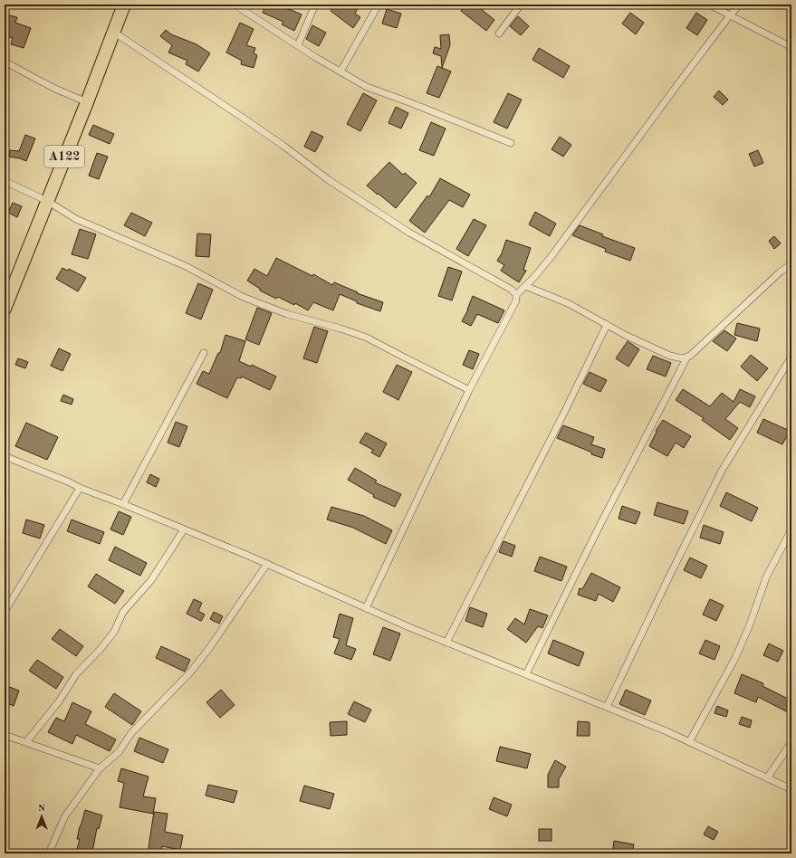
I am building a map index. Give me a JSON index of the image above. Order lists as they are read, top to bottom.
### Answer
{
  "streets": {
    "highway": ["A122"]
  },
  "north": "top"
}
